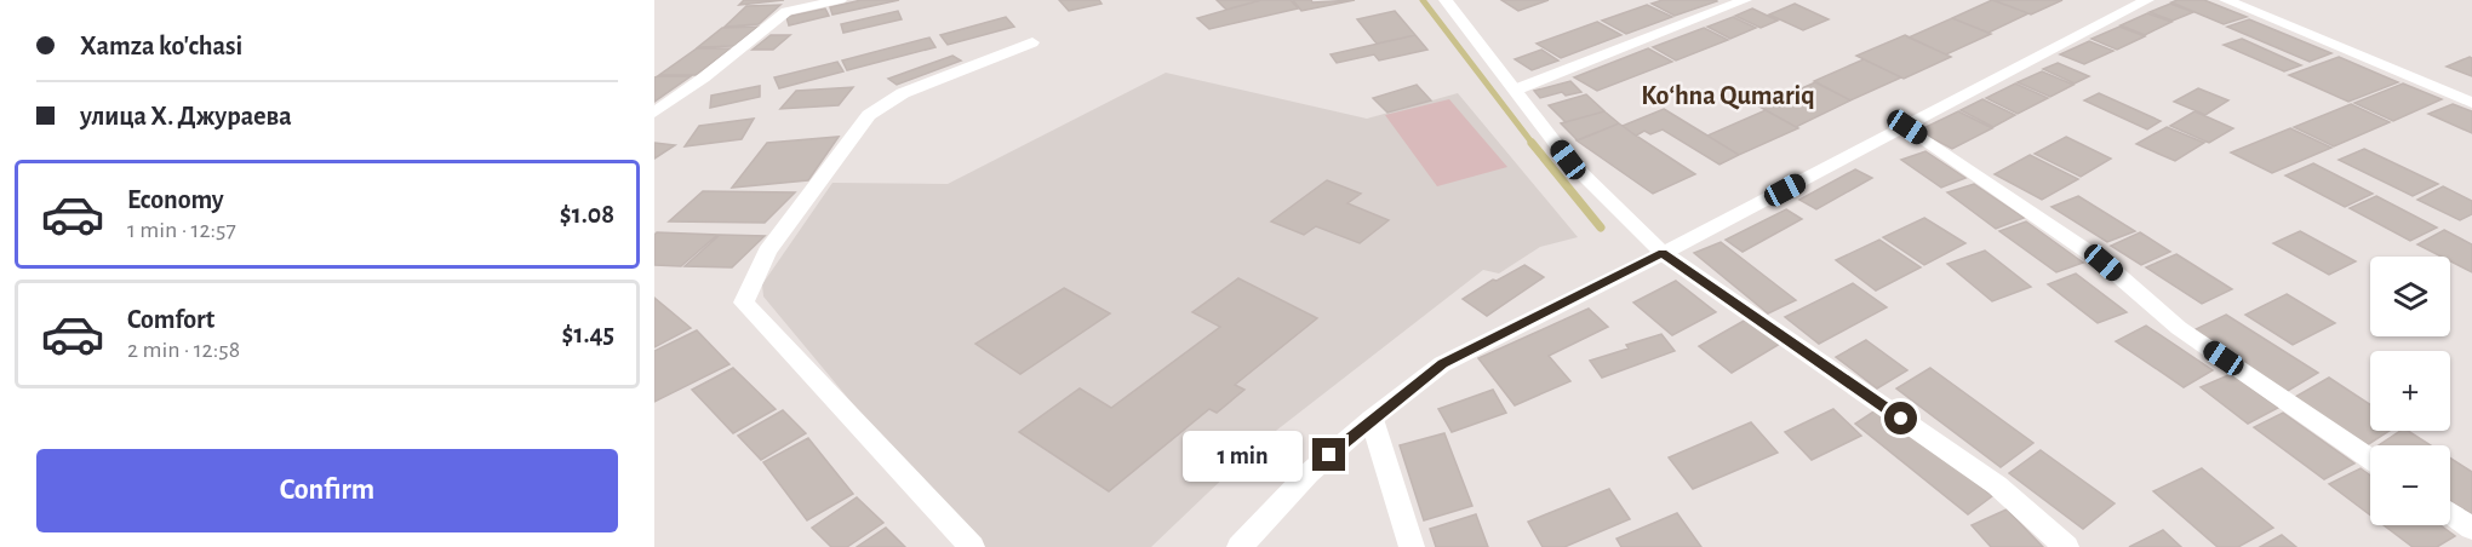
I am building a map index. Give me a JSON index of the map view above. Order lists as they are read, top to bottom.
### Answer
{
  "districts": ["Koʻhna Qumariq"],
  "page": {
    "banner": ["Xamza ko'chasi", "улица Х. Джураева"],
    "list": [
      {
        "name": "Economy",
        "note": "1 min · 12:57",
        "value": "$1.08"
      },
      {
        "name": "Comfort",
        "note": "2 min · 12:58",
        "value": "$1.45"
      }
    ],
    "map_buttons": ["+", "−"],
    "bubble": "1 min",
    "buttons": "Confirm"
  }
}
